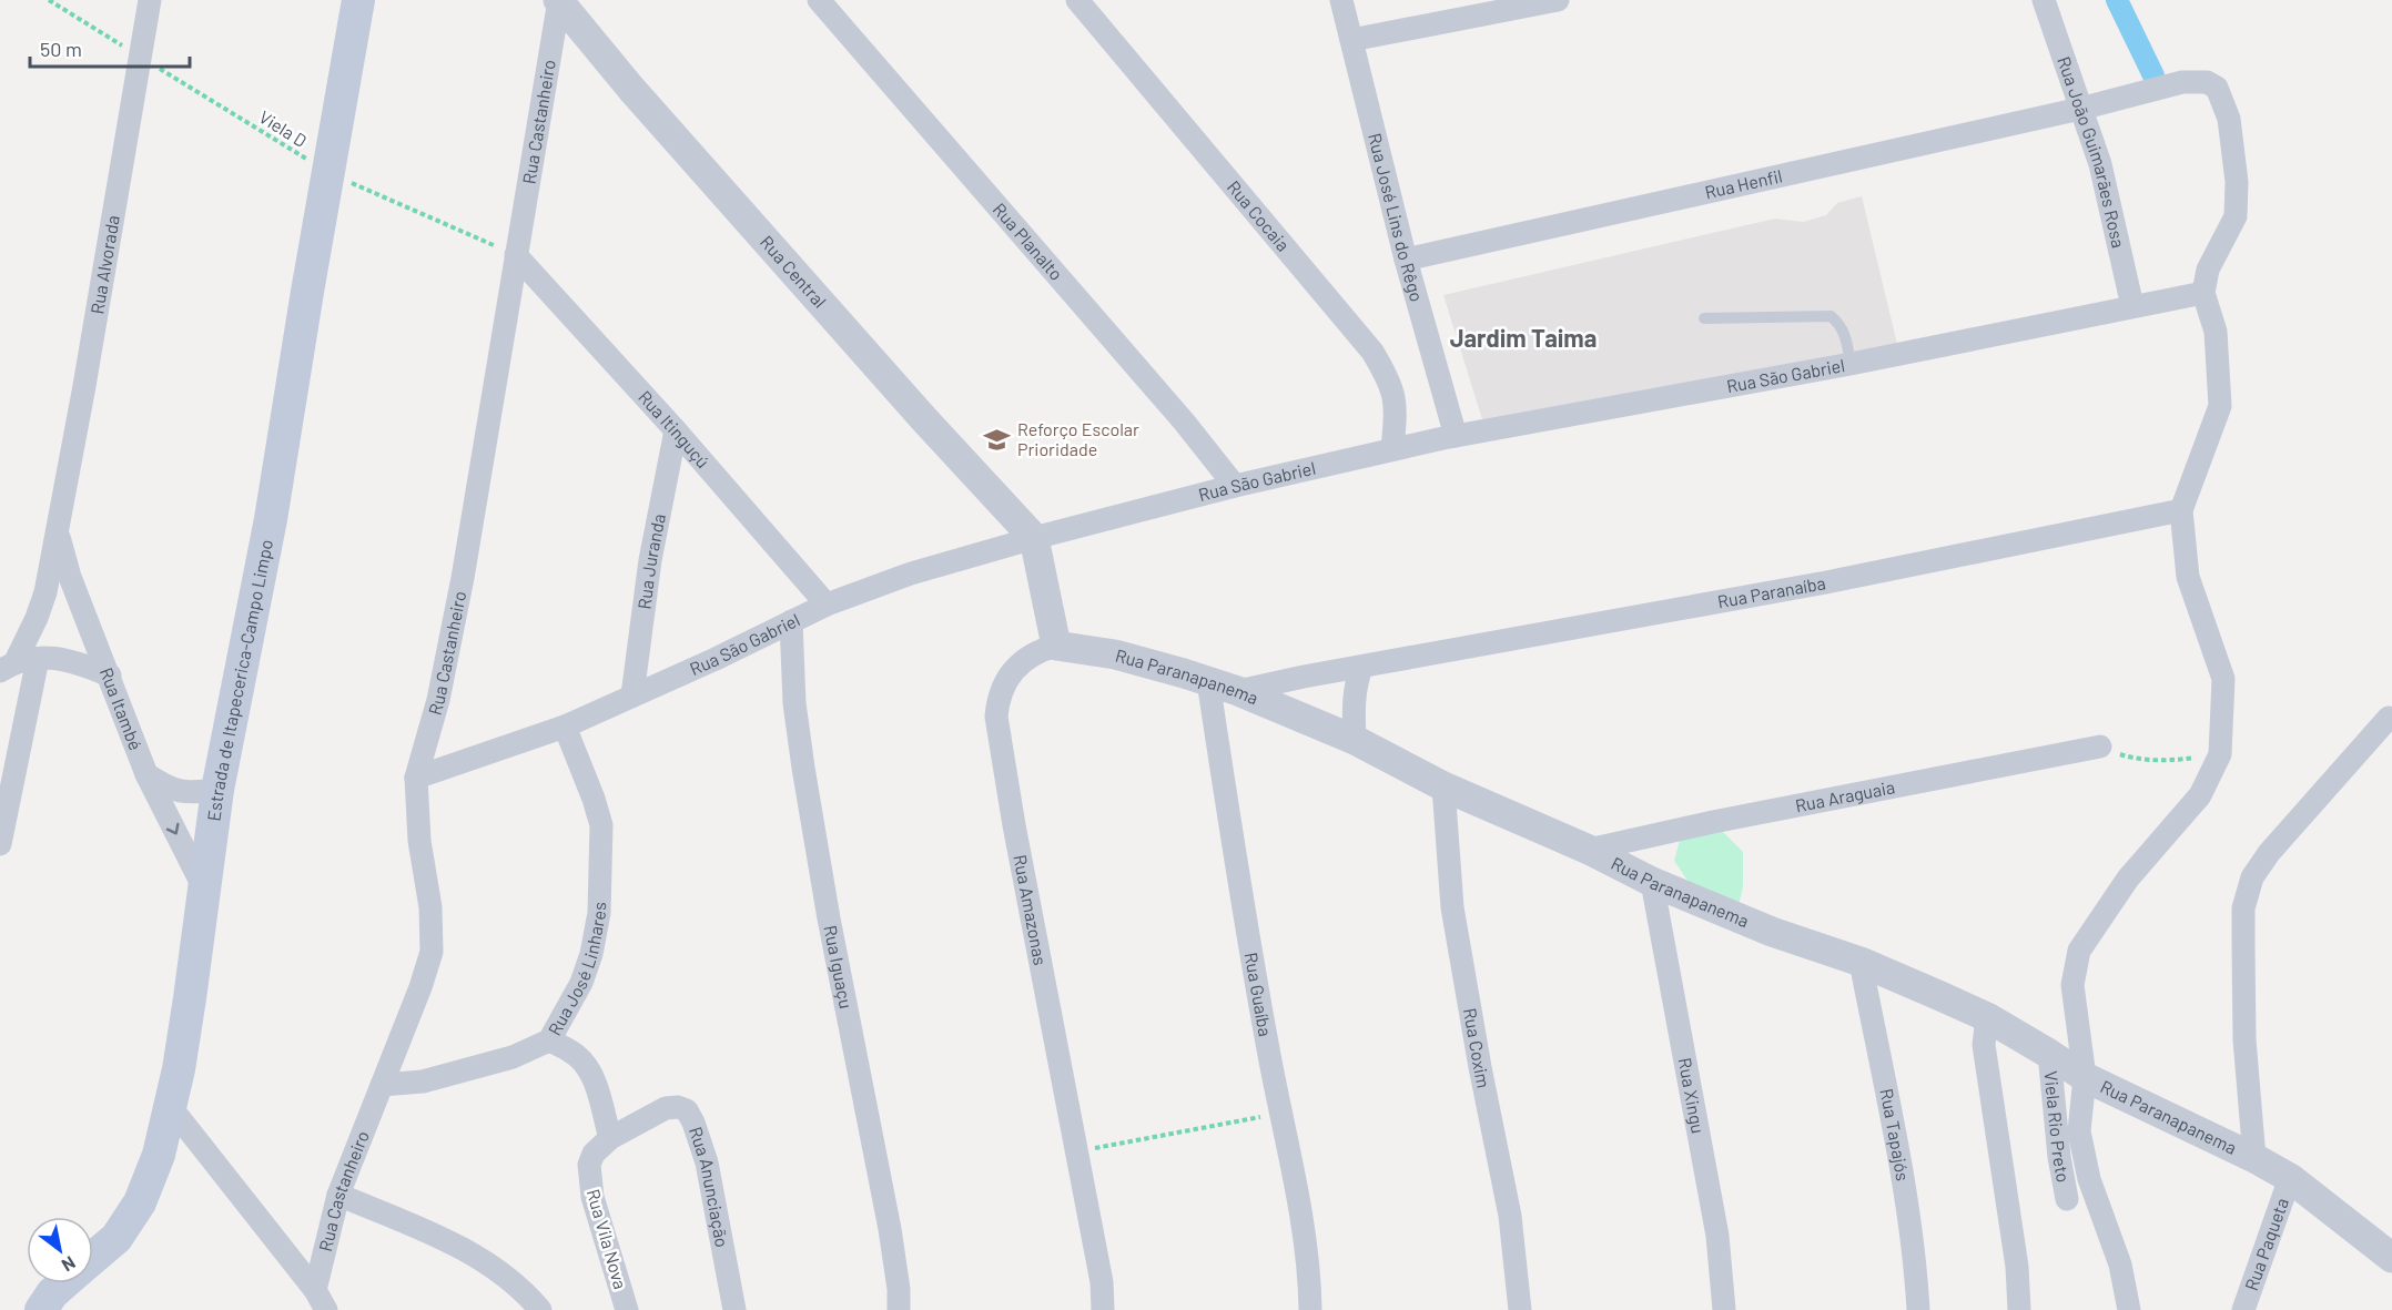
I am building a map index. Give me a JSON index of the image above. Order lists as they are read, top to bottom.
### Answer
{
  "streets": {
    "main road": ["Estrada de Itapecerica-Campo Limpo"],
    "street": [
      "Rua Castanheiro",
      "Rua João Guimarães Rosa",
      "Rua Henfil",
      "Rua Cocaia",
      "Rua José Lins do Rêgo",
      "Rua Planalto",
      "Rua Alvorada",
      "Rua Central",
      "Rua São Gabriel",
      "Rua Itinguçú",
      "Rua Juranda",
      "Rua Paranaíba",
      "Rua Paranapanema",
      "Rua Itambé",
      "Rua Araguaia",
      "Rua Amazonas",
      "Rua Iguaçu",
      "Rua José Linhares",
      "Rua Guaíba",
      "Rua Coxim",
      "Rua Xingu",
      "Viela Rio Preto",
      "Rua Tapajós",
      "Rua Anunciação",
      "Rua Vila Nova",
      "Rua Paqueta"
    ],
    "path": ["Viela D"]
  },
  "crossings": [
    ["Rua Castanheiro", "Viela D"],
    ["Rua Castanheiro", "Rua Central"],
    ["Rua Castanheiro", "Rua São Gabriel"],
    ["Rua Castanheiro", "Rua Itinguçú"],
    ["Rua Castanheiro", "Rua José Linhares"],
    ["Viela D", "Rua Alvorada"],
    ["Viela D", "Rua Itinguçú"],
    ["Viela D", "Estrada de Itapecerica-Campo Limpo"],
    ["Rua João Guimarães Rosa", "Rua Henfil"],
    ["Rua João Guimarães Rosa", "Rua São Gabriel"],
    ["Rua Henfil", "Rua José Lins do Rêgo"],
    ["Rua Henfil", "Rua São Gabriel"],
    ["Rua Cocaia", "Rua São Gabriel"],
    ["Rua José Lins do Rêgo", "Rua São Gabriel"],
    ["Rua Planalto", "Rua São Gabriel"],
    ["Rua Alvorada", "Rua Itambé"],
    ["Rua Central", "Rua São Gabriel"],
    ["Rua São Gabriel", "Rua Itinguçú"],
    ["Rua São Gabriel", "Rua Juranda"],
    ["Rua São Gabriel", "Rua Iguaçu"],
    ["Rua São Gabriel", "Rua José Linhares"],
    ["Rua Itinguçú", "Rua Juranda"],
    ["Rua Paranaíba", "Rua Paranapanema"],
    ["Rua Paranapanema", "Rua Araguaia"],
    ["Rua Paranapanema", "Rua Amazonas"],
    ["Rua Paranapanema", "Rua Guaíba"],
    ["Rua Paranapanema", "Rua Coxim"],
    ["Rua Paranapanema", "Rua Xingu"],
    ["Rua Paranapanema", "Viela Rio Preto"],
    ["Rua Paranapanema", "Rua Tapajós"],
    ["Rua Paranapanema", "Rua Paqueta"],
    ["Estrada de Itapecerica-Campo Limpo", "Rua Itambé"],
    ["Rua Anunciação", "Rua Vila Nova"]
  ],
  "districts": ["Jardim Taima"],
  "places": {
    "school or university": ["Reforço Escolar Prioridade"]
  },
  "scale_bar": "50 m",
  "north": "bottom right"
}
